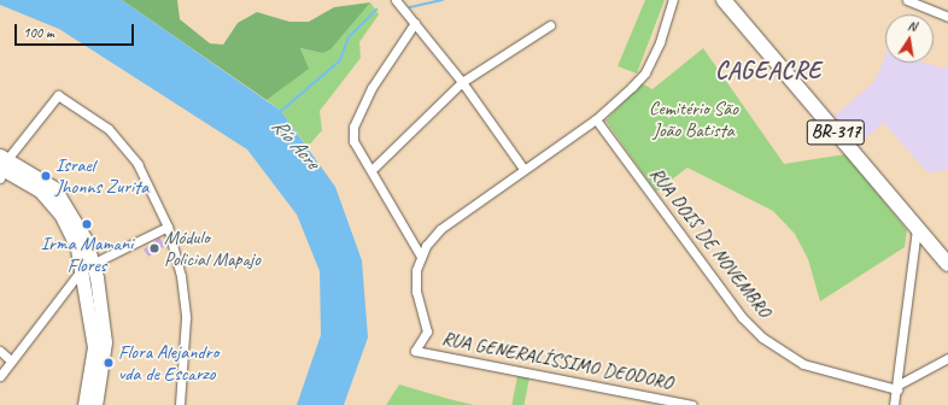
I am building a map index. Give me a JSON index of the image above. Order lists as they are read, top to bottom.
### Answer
{
  "streets": {
    "highway": ["BR-317"],
    "street": ["RUA DOIS DE NOVEMBRO", "RUA GENERALÍSSIMO DEODORO"]
  },
  "districts": ["CAGEACRE"],
  "water": ["Río Acre"],
  "parks": ["Cemitério São João Batista"],
  "places": [
    "Israel Jhonns Zurita",
    "Irma Mamani Flores",
    "Módulo Policial Mapajo",
    "Flora Alejandro vda de Escarzo"
  ],
  "scale_bar": "100 m",
  "north": "top"
}
